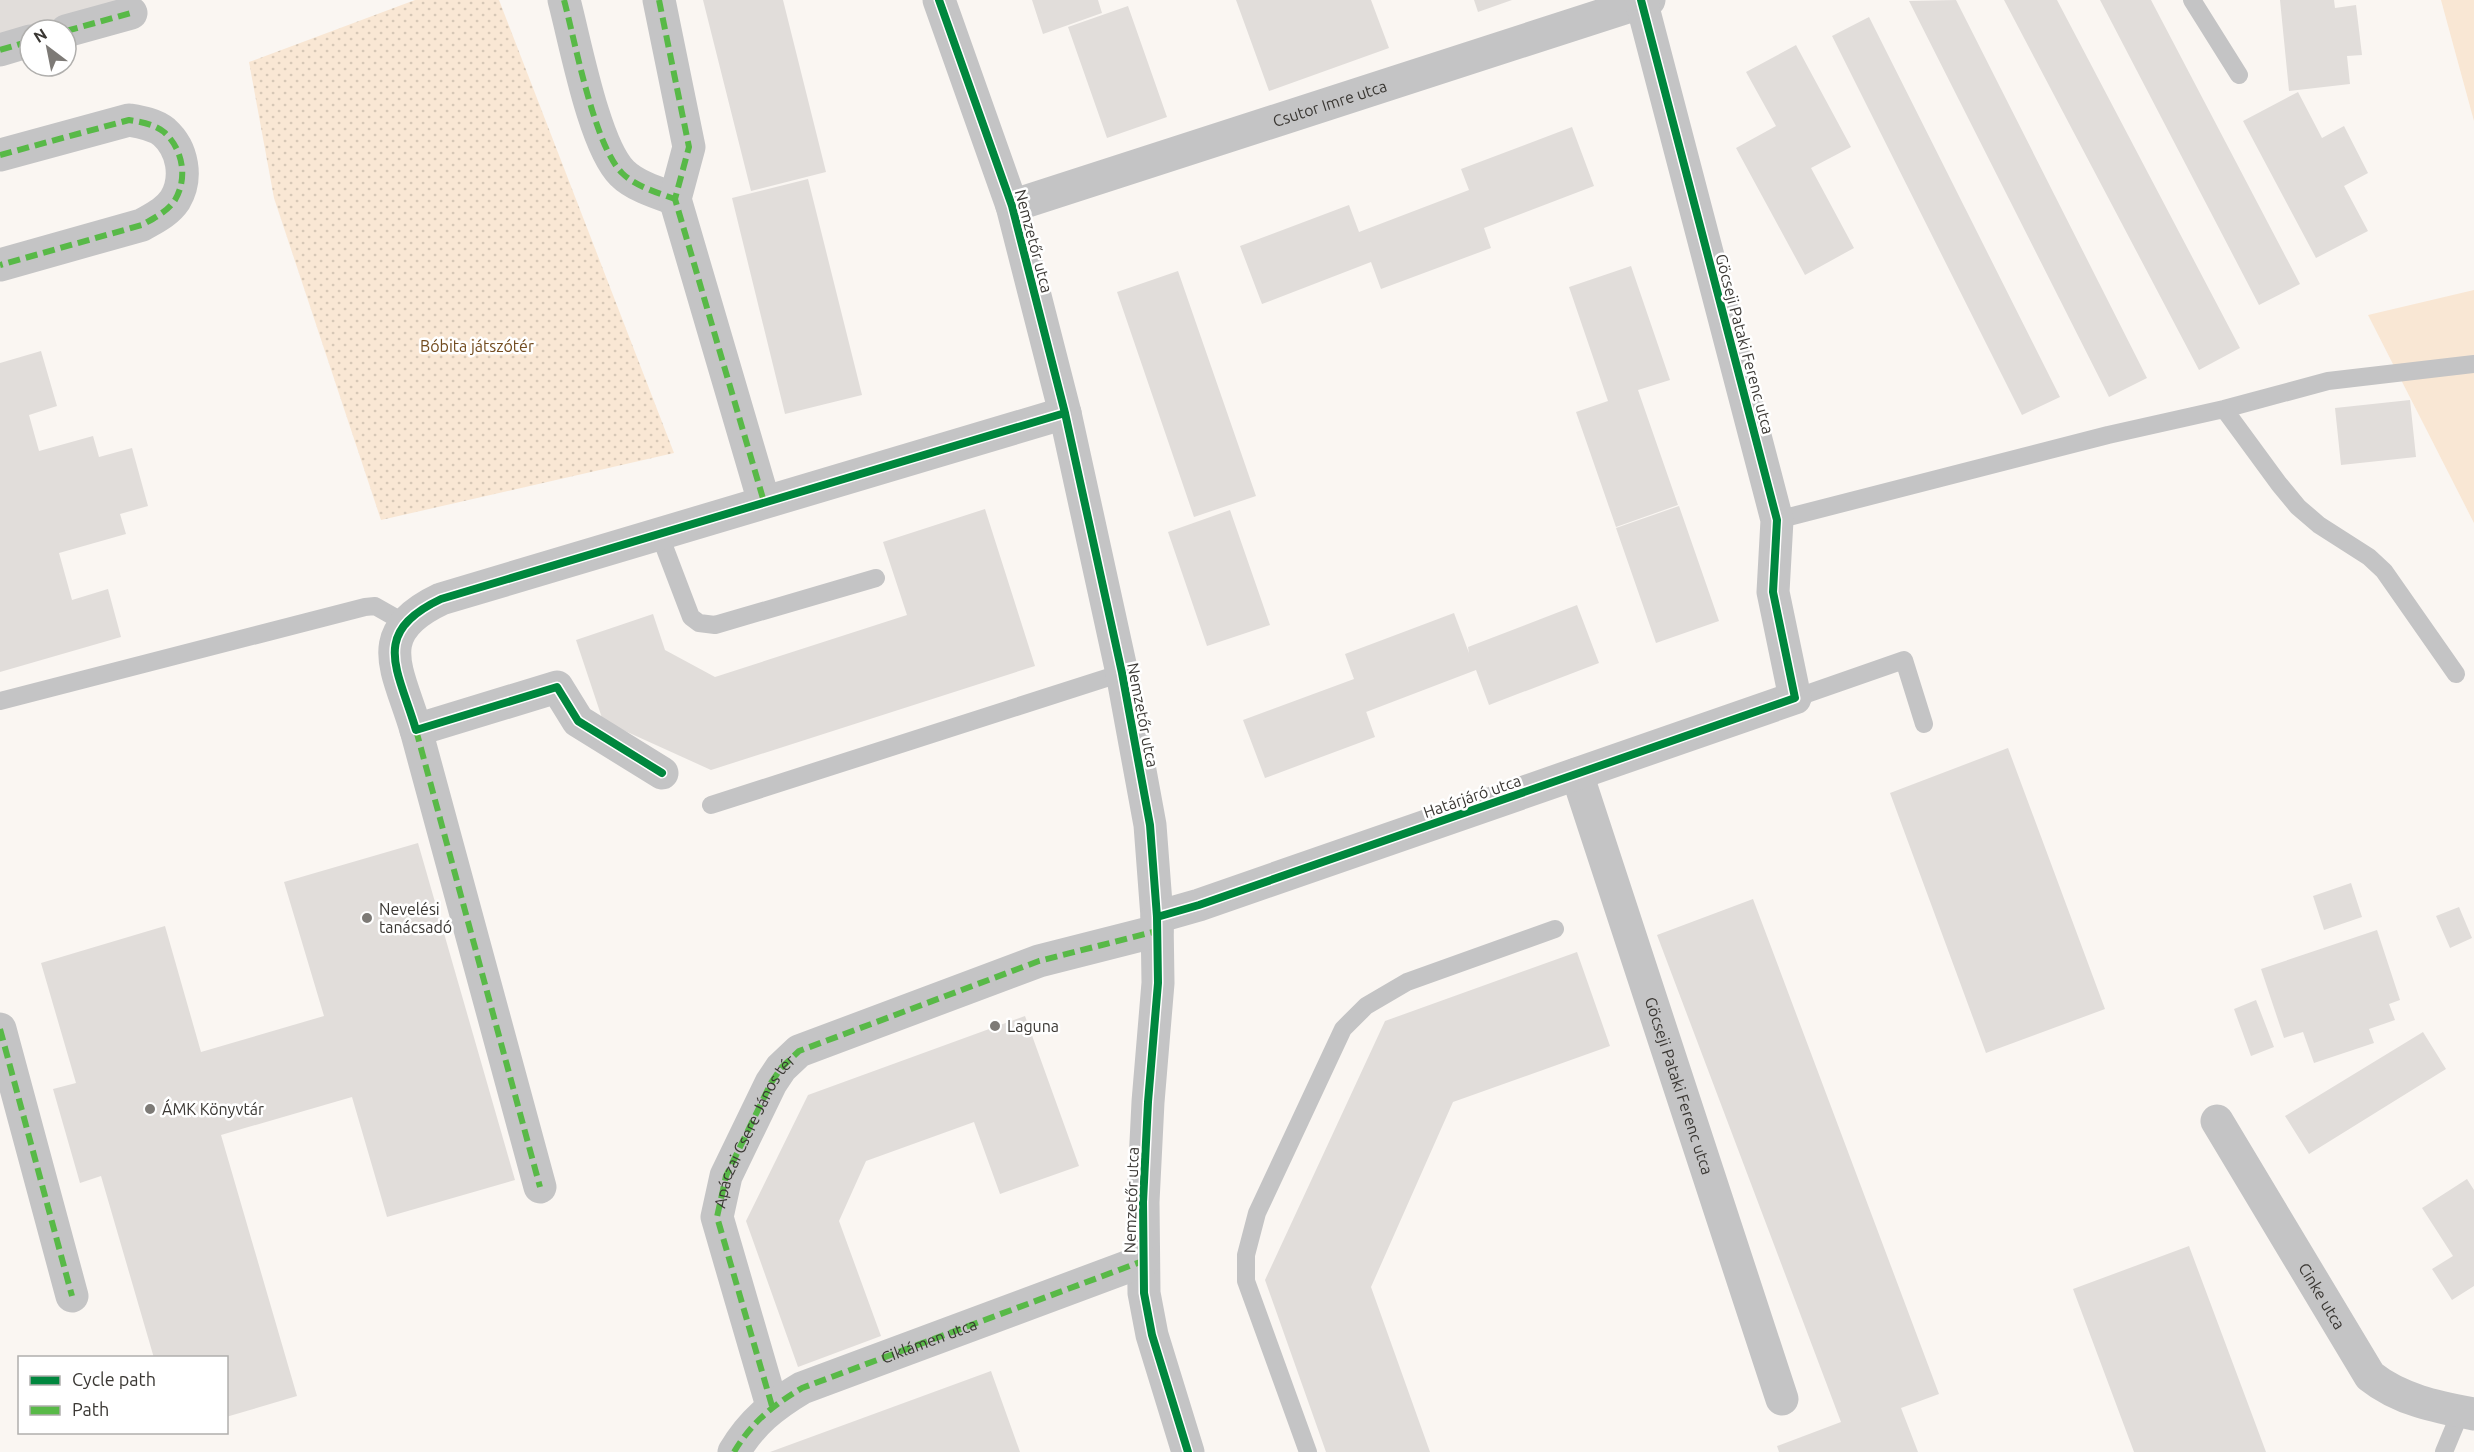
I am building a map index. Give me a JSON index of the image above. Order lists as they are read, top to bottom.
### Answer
{
  "streets": {
    "street": [
      "Csutor Imre utca",
      "Nemzetőr utca",
      "Göcseji Pataki Ferenc utca",
      "Határjáró utca",
      "Apáczai Csere János tér",
      "Cinke utca",
      "Ciklámen utca"
    ]
  },
  "crossings": [
    ["Csutor Imre utca", "Nemzetőr utca"],
    ["Csutor Imre utca", "Göcseji Pataki Ferenc utca"],
    ["Nemzetőr utca", "Határjáró utca"],
    ["Nemzetőr utca", "Apáczai Csere János tér"],
    ["Nemzetőr utca", "Ciklámen utca"],
    ["Göcseji Pataki Ferenc utca", "Határjáró utca"],
    ["Határjáró utca", "Apáczai Csere János tér"],
    ["Apáczai Csere János tér", "Ciklámen utca"]
  ],
  "parks": ["Bóbita játszótér"],
  "places": ["Nevelési tanácsadó", "Laguna", "ÁMK Könyvtár"],
  "legend": ["Cycle path", "Path"],
  "north": "top left"
}
